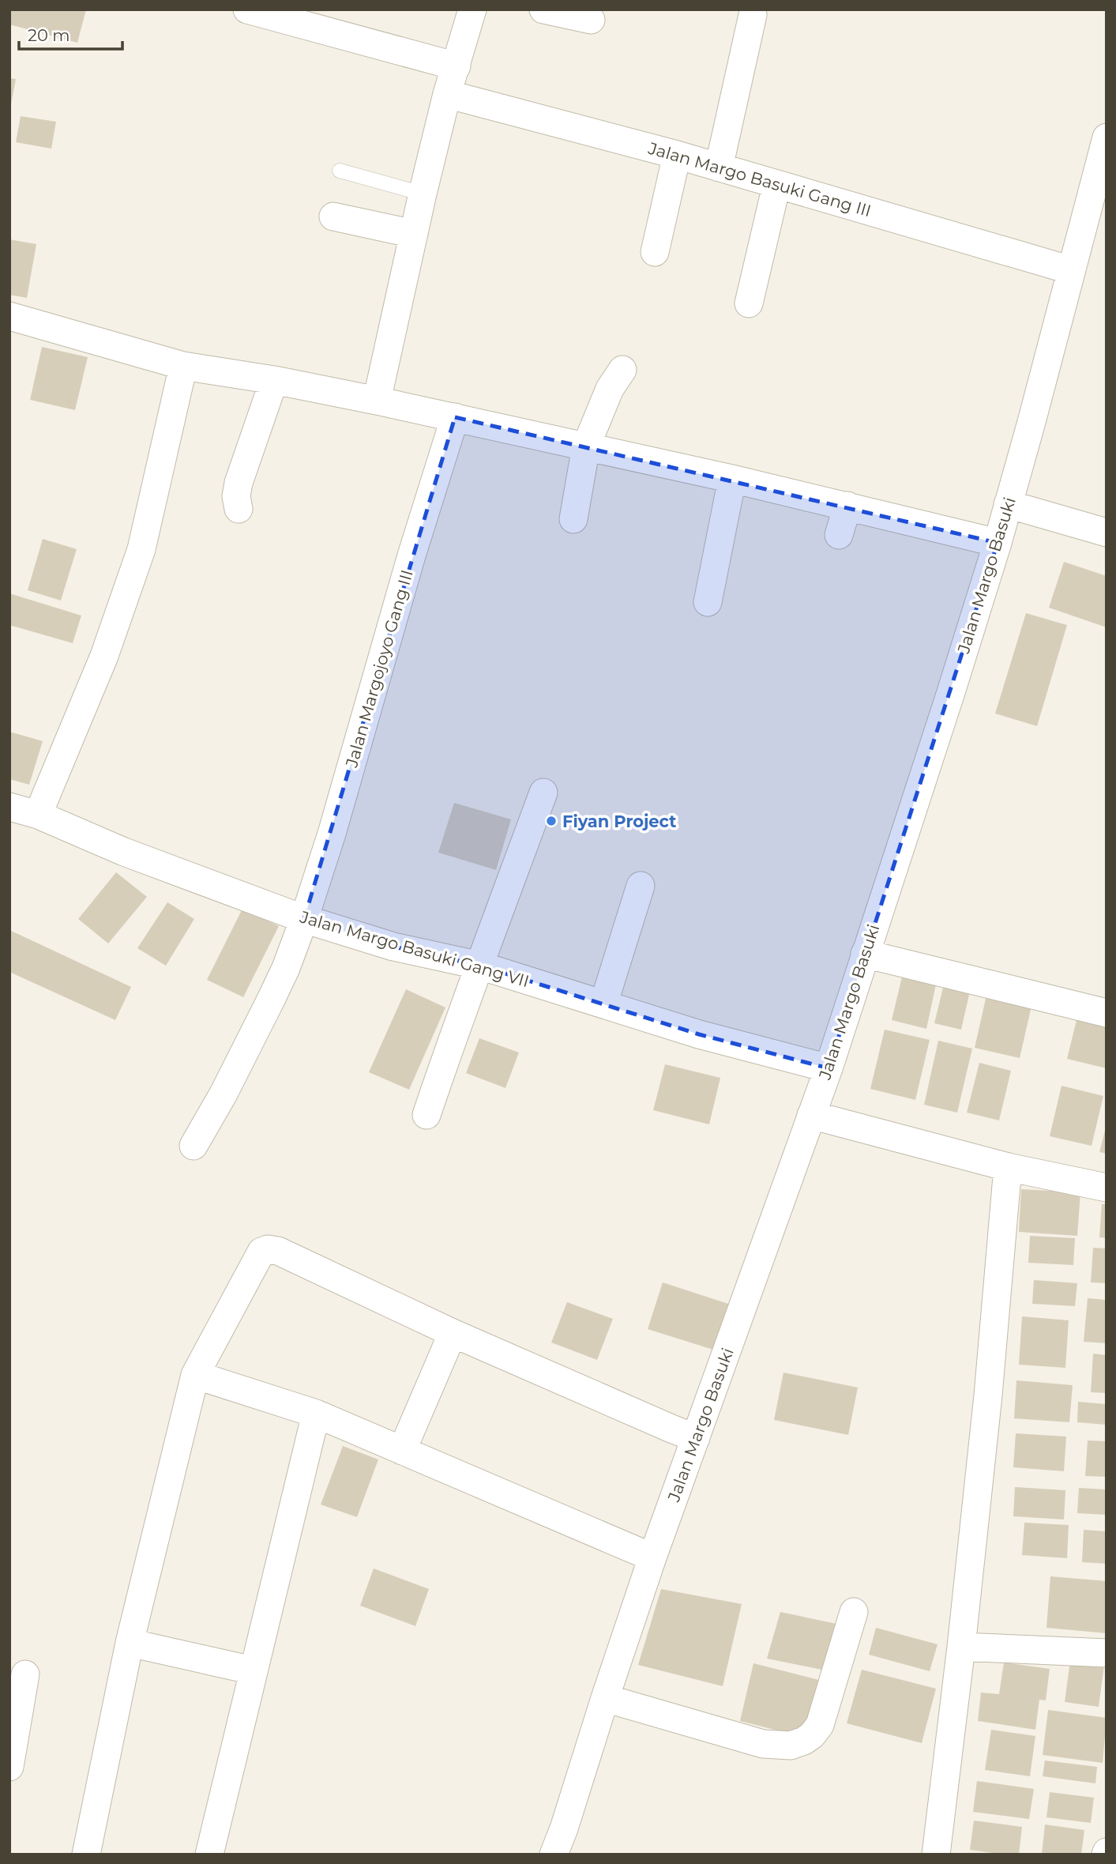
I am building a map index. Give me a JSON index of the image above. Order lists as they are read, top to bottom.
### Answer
{
  "streets": {
    "street": [
      "Jalan Margo Basuki Gang III",
      "Jalan Margo Basuki",
      "Jalan Margojoyo Gang III",
      "Jalan Margo Basuki Gang VII"
    ]
  },
  "crossings": [
    ["Jalan Margo Basuki Gang III", "Jalan Margo Basuki"],
    ["Jalan Margo Basuki", "Jalan Margo Basuki Gang VII"],
    ["Jalan Margojoyo Gang III", "Jalan Margo Basuki Gang VII"]
  ],
  "places": ["Fiyan Project"],
  "scale_bar": "20 m"
}
